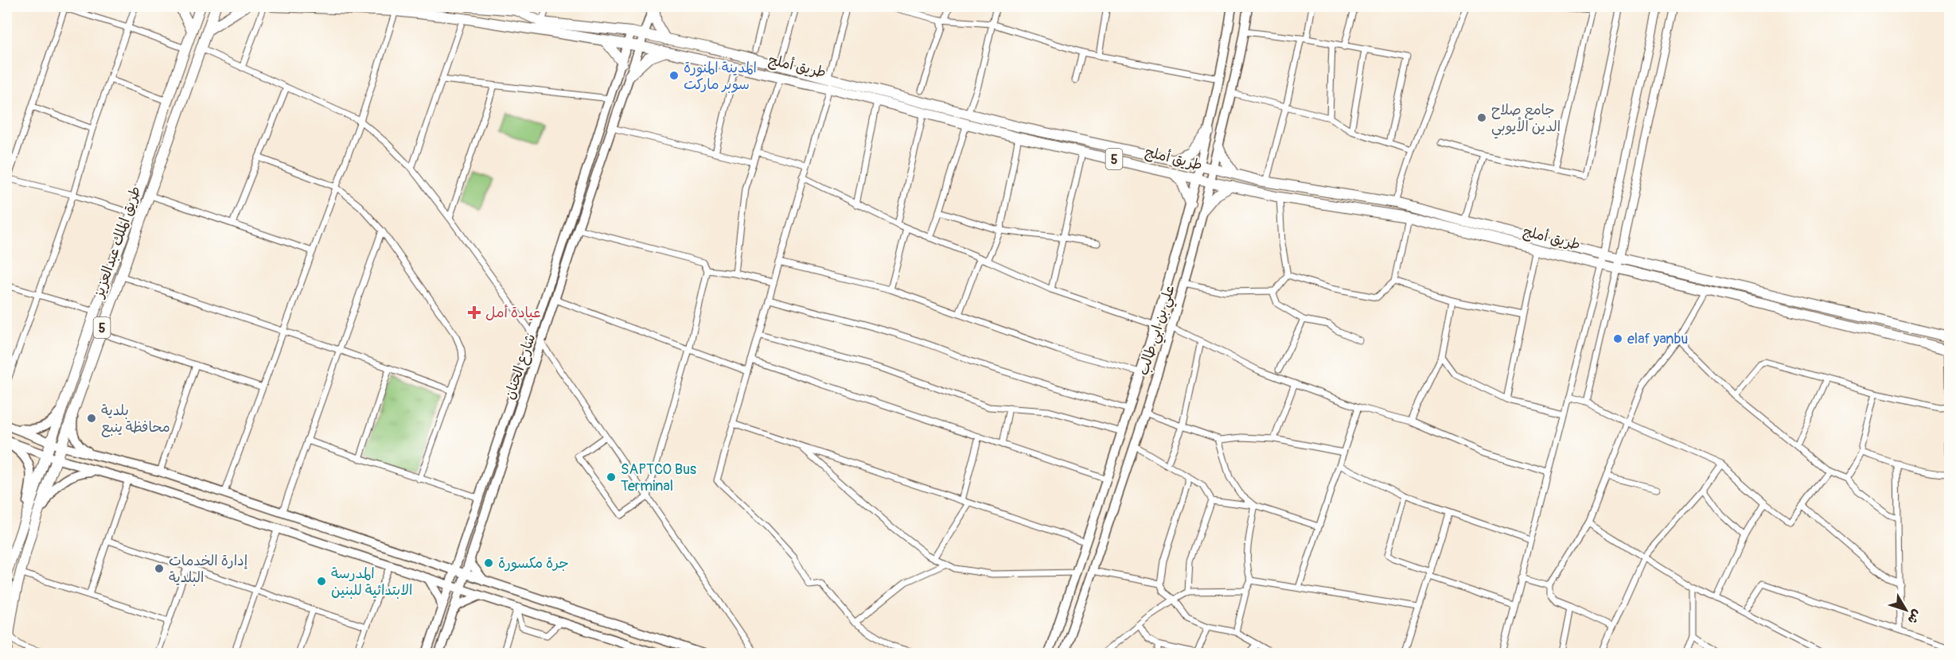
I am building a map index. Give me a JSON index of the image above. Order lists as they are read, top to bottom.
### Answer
{
  "streets": {
    "highway": ["طريق أملج", "5", "طريق الملك عبدالعزيز"],
    "main road": ["علي بن ابي طالب", "شارع الحنان"]
  },
  "crossings": [
    ["طريق أملج", "علي بن ابي طالب"],
    ["طريق أملج", "شارع الحنان"]
  ],
  "places": {
    "other": [
      "المدينة المنورة سوبر ماركت",
      "جامع صلاح الدين الأيوبي",
      "elaf yanbu",
      "بلدية محافظة ينبع",
      "SAPTCO Bus Terminal",
      "جرة مكسورة",
      "إدارة الخدمات البلدية",
      "المدرسة الابتدائية للبنين"
    ],
    "health": ["عيادة أمل"]
  },
  "north": "bottom right"
}
